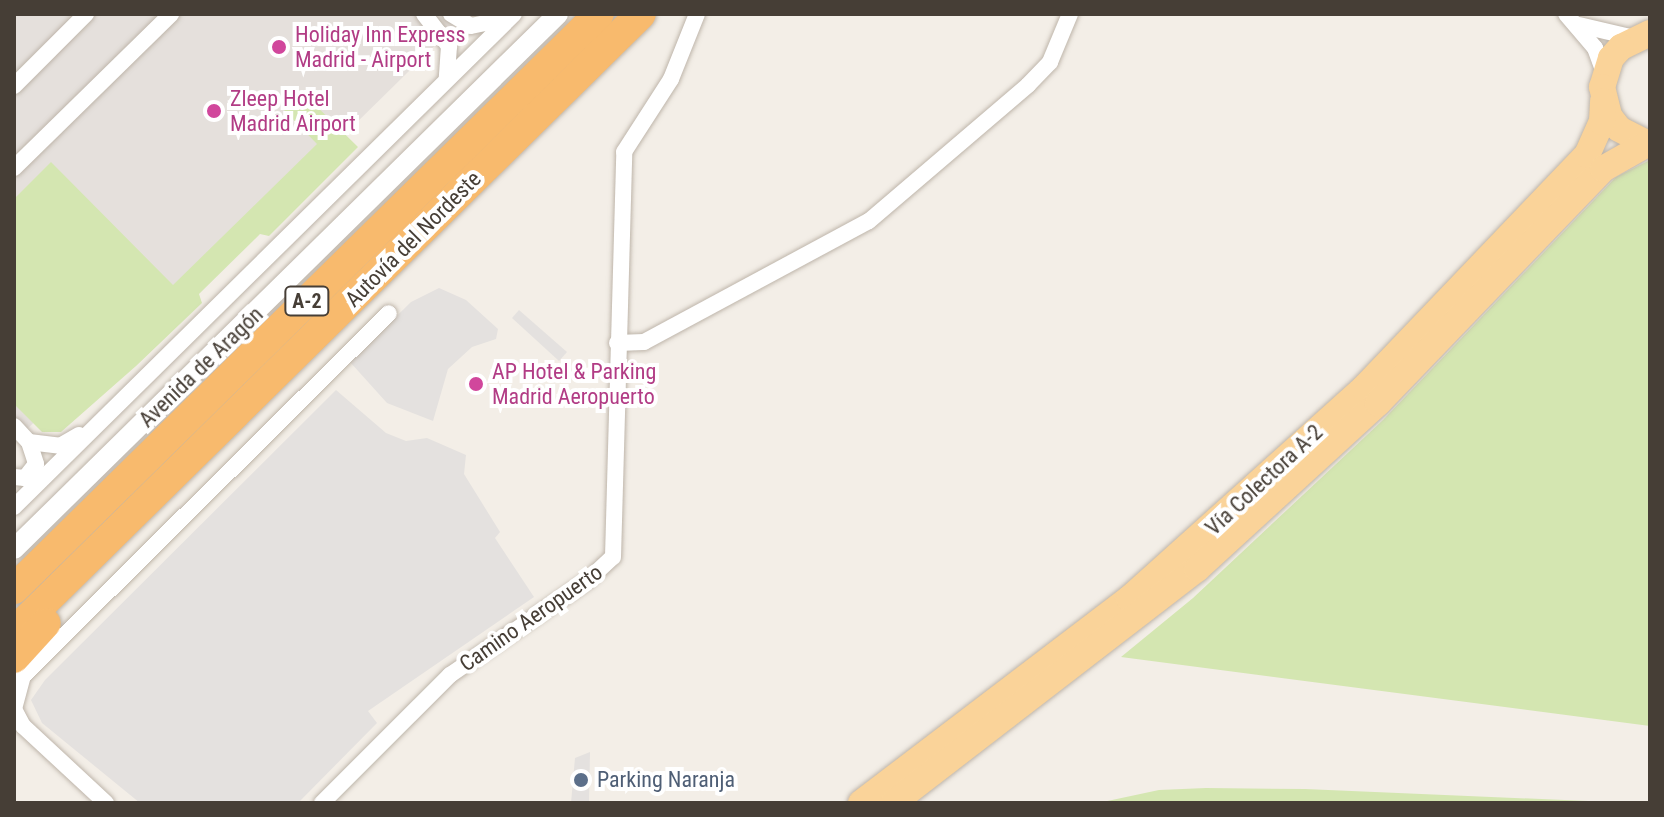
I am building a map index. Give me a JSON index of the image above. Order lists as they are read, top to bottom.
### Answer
{
  "streets": {
    "highway": ["Autovía del Nordeste", "A-2"],
    "main road": ["Vía Colectora A-2"],
    "street": ["Avenida de Aragón", "Camino Aeropuerto"]
  },
  "places": [
    "Holiday Inn Express Madrid - Airport",
    "Zleep Hotel Madrid Airport",
    "AP Hotel & Parking Madrid Aeropuerto",
    "Parking Naranja"
  ]
}
